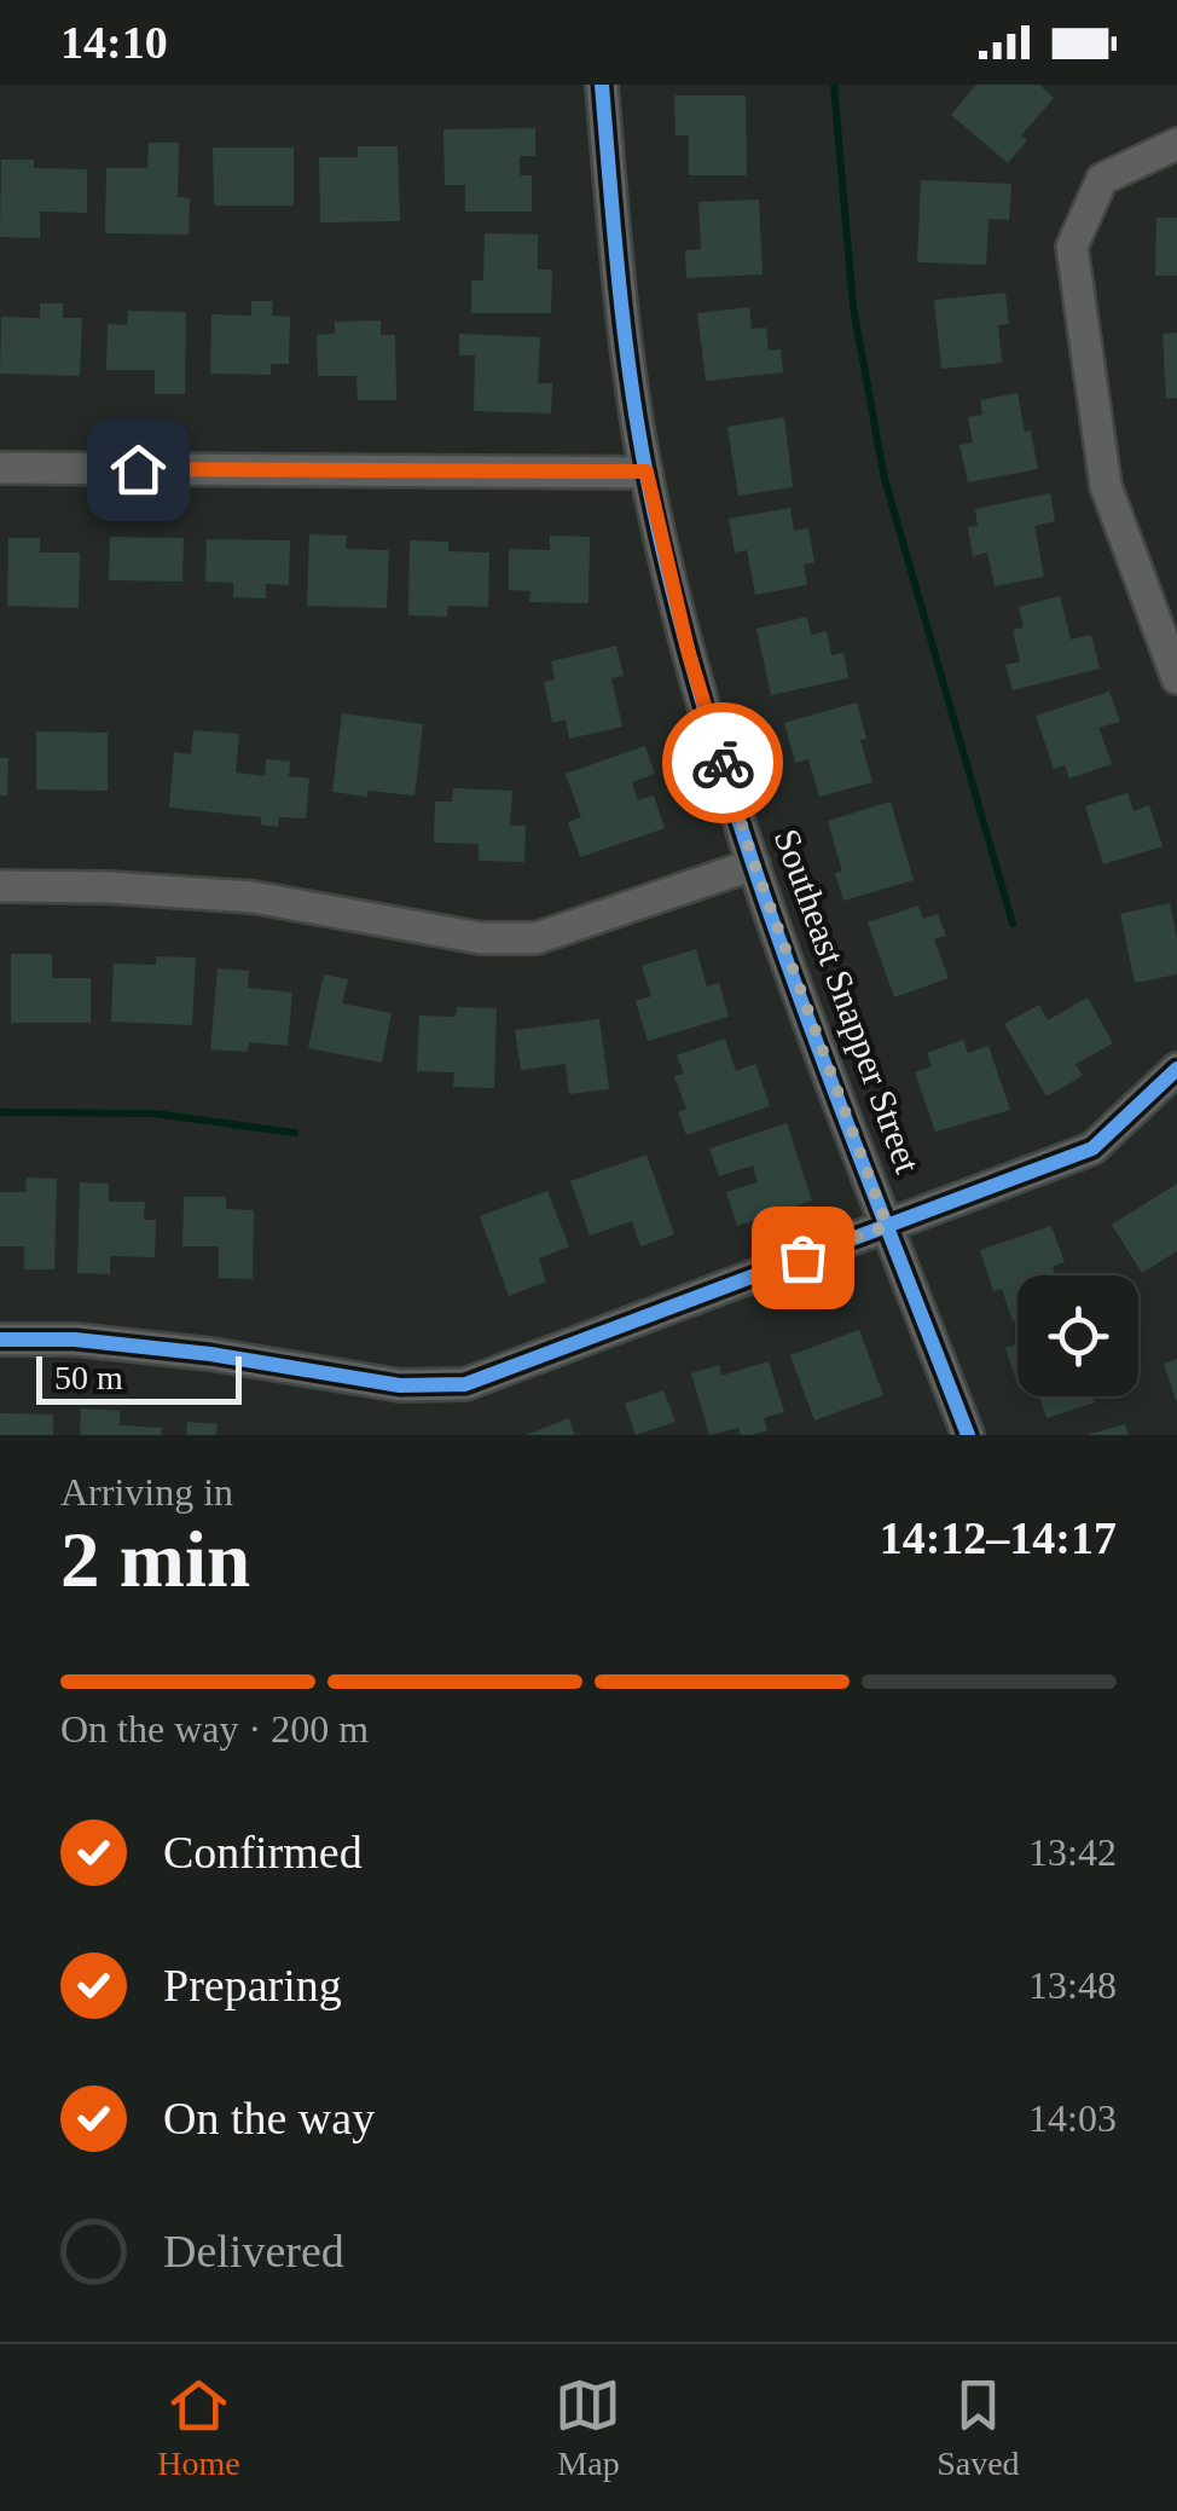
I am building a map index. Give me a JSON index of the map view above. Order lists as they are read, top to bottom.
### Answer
{
  "streets": {
    "street": ["Southeast Snapper Street"]
  },
  "scale_bar": "50 m",
  "page": {
    "status": "14:10",
    "scale": "50 m",
    "heading": ["2 min", "Arriving in", "14:12–14:17"],
    "bar": "On the way · 200 m",
    "list": [
      ["Confirmed", "13:42"],
      ["Preparing", "13:48"],
      ["On the way", "14:03"],
      "Delivered"
    ],
    "tabs": ["Home", "Map", "Saved"]
  }
}
